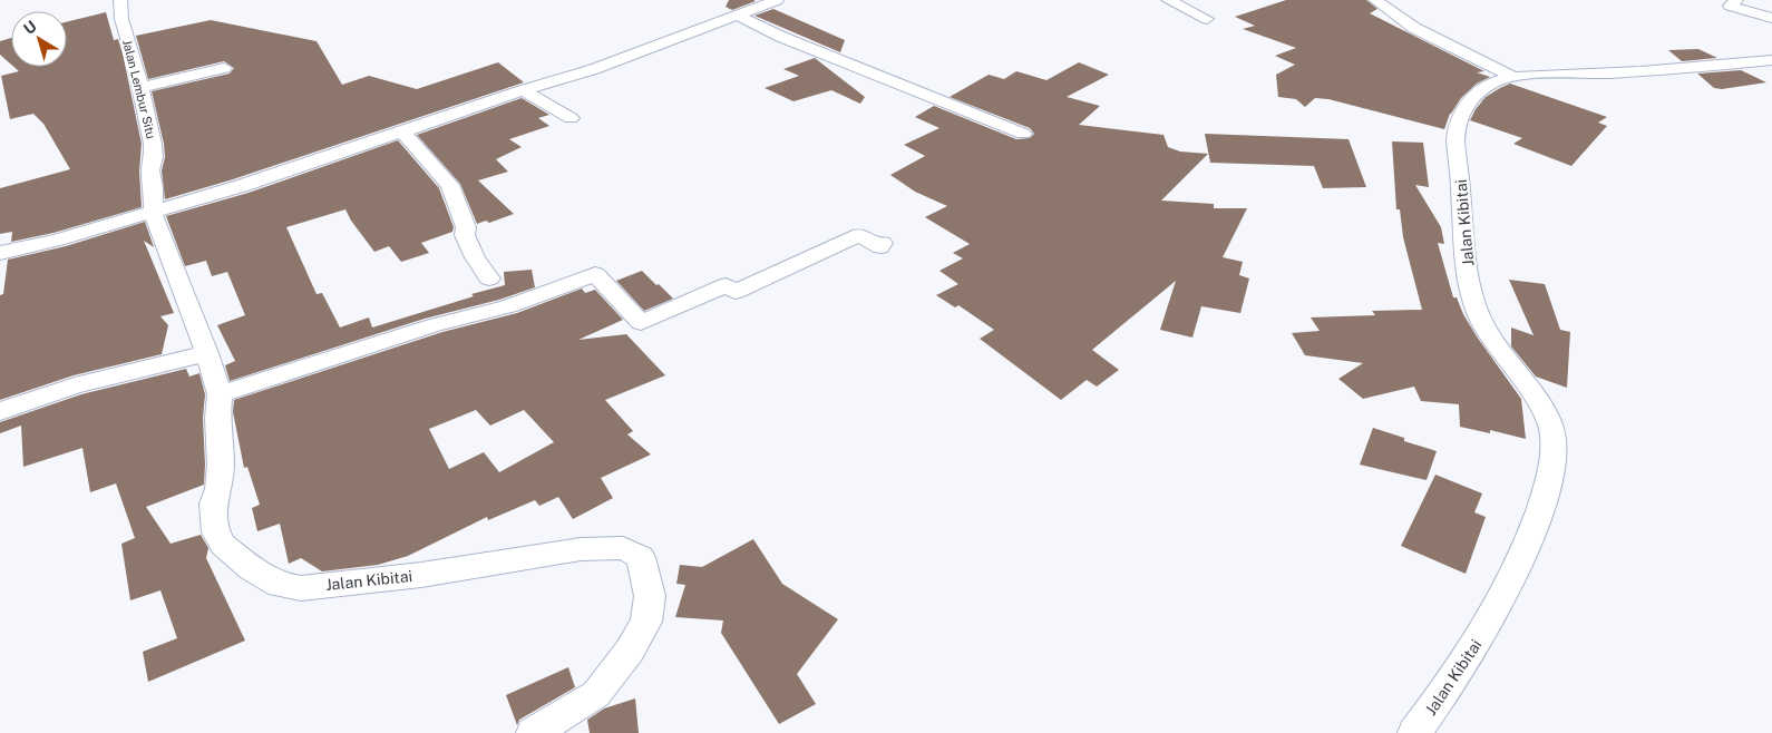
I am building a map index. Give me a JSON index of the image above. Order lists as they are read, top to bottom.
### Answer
{
  "streets": {
    "street": ["Jalan Lembur Situ", "Jalan Kibitai"]
  },
  "crossings": [
    ["Jalan Lembur Situ", "Jalan Kibitai"]
  ],
  "north": "top left"
}
